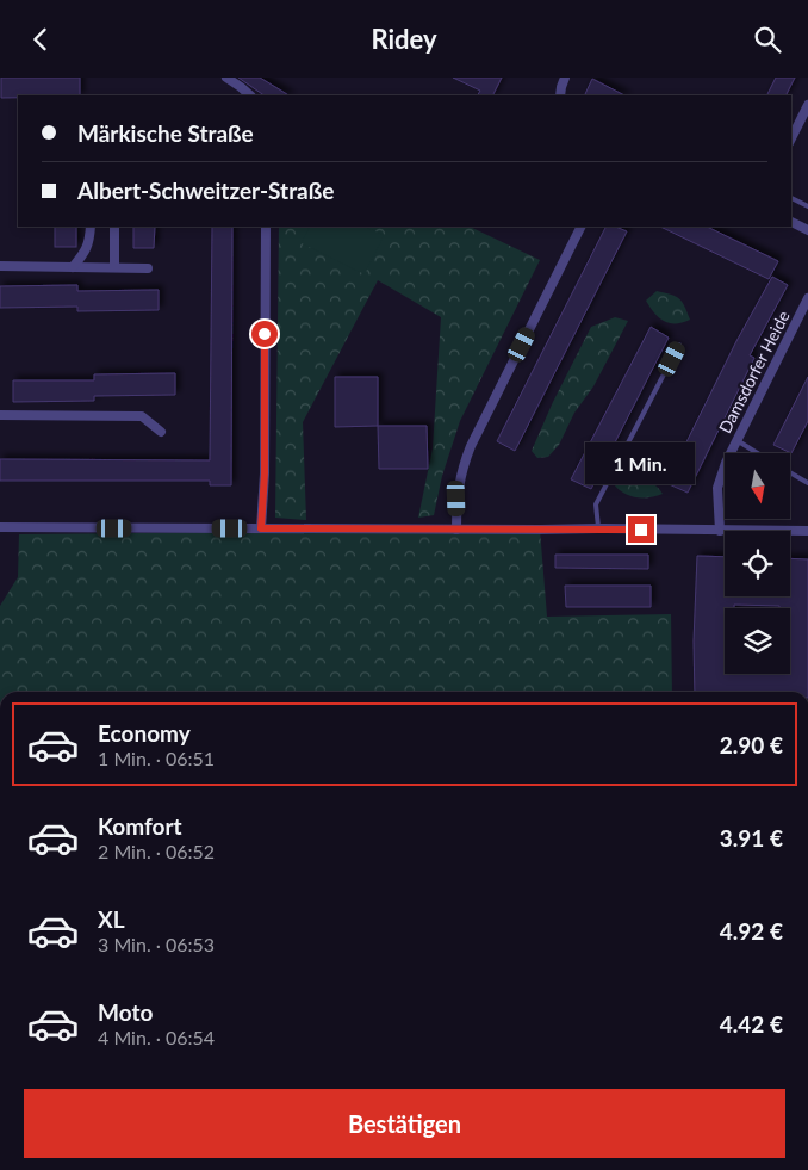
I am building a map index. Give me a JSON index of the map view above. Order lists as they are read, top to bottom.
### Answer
{
  "streets": {
    "street": ["Damsdorfer Heide"]
  },
  "north": "bottom",
  "page": {
    "header": "Ridey",
    "banner": ["Märkische Straße", "Albert-Schweitzer-Straße"],
    "bubble": "1 Min.",
    "list": [
      {
        "name": "Economy",
        "note": "1 Min. · 06:51",
        "value": "2.90 €"
      },
      {
        "name": "Komfort",
        "note": "2 Min. · 06:52",
        "value": "3.91 €"
      },
      {
        "name": "XL",
        "note": "3 Min. · 06:53",
        "value": "4.92 €"
      },
      {
        "name": "Moto",
        "note": "4 Min. · 06:54",
        "value": "4.42 €"
      }
    ],
    "buttons": "Bestätigen"
  }
}
